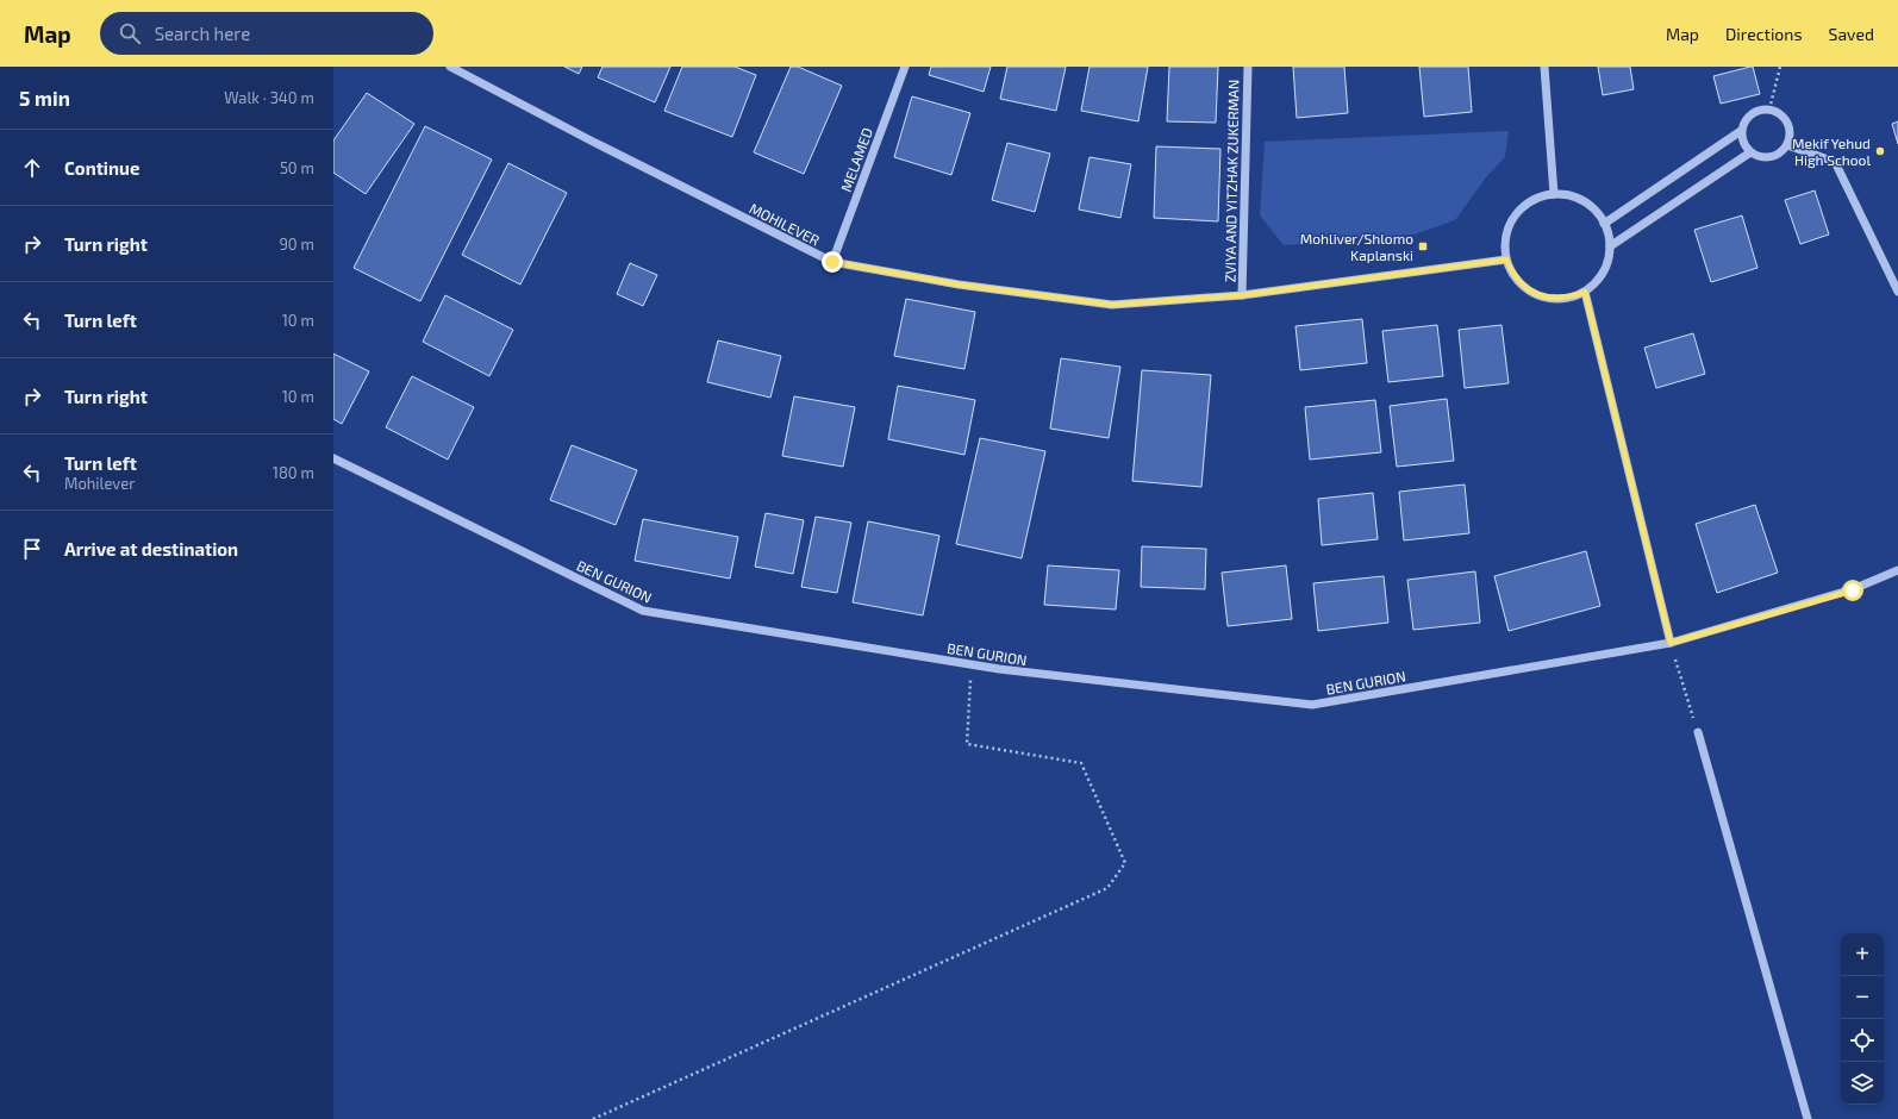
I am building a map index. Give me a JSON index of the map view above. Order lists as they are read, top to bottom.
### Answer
{
  "streets": {
    "street": [
      "MELAMED",
      "ZVIYA AND YITZHAK ZUKERMAN",
      "MOHILEVER",
      "BEN GURION"
    ]
  },
  "crossings": [
    ["MELAMED", "MOHILEVER"],
    ["ZVIYA AND YITZHAK ZUKERMAN", "MOHILEVER"]
  ],
  "places": {
    "other": ["Mekif Yehud High School"],
    "transit": ["Mohliver/Shlomo Kaplanski"]
  },
  "page": {
    "header": "Map",
    "search": "Search here",
    "nav": ["Map", "Directions", "Saved"],
    "heading": ["5 min", "Walk · 340 m"],
    "list": [
      ["Continue", "50 m"],
      ["Turn right", "90 m"],
      ["Turn left", "10 m"],
      ["Turn right", "10 m"],
      ["Turn left", "Mohilever", "180 m"],
      "Arrive at destination"
    ],
    "map_buttons": ["+", "−"]
  }
}
